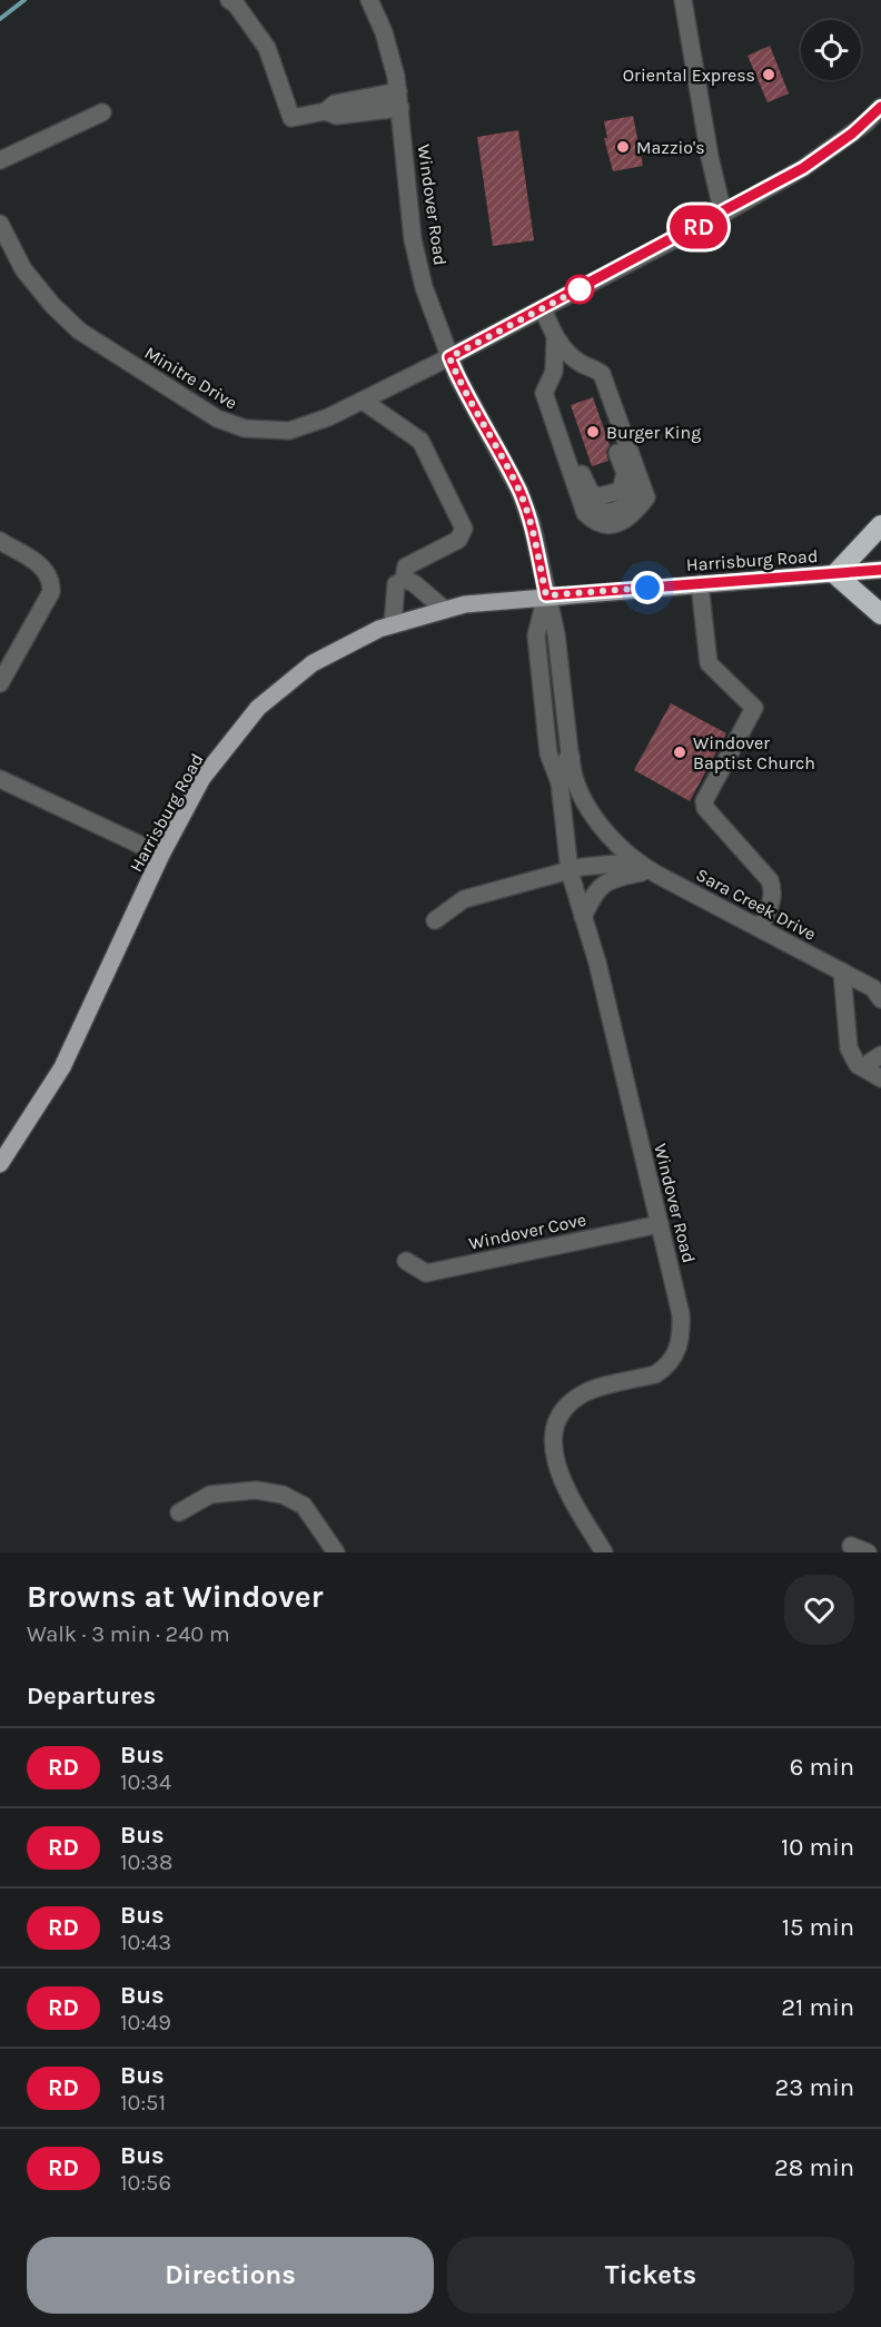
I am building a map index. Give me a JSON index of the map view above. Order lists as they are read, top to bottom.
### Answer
{
  "streets": {
    "main road": ["Harrisburg Road"],
    "street": [
      "Windover Road",
      "Minitre Drive",
      "Sara Creek Drive",
      "Windover Cove"
    ]
  },
  "crossings": [
    ["Windover Road", "Minitre Drive"],
    ["Windover Road", "Harrisburg Road"],
    ["Windover Road", "Sara Creek Drive"],
    ["Windover Road", "Windover Cove"]
  ],
  "places": [
    "Oriental Express",
    "Mazzio's",
    "Burger King",
    "Windover Baptist Church"
  ],
  "lines": ["bus line RD"],
  "page": {
    "on_map": "RD",
    "heading": [
      ["Browns at Windover", "Walk · 3 min · 240 m"],
      "Departures"
    ],
    "list": [
      {
        "mark": "RD",
        "name": "Bus",
        "note": "10:34",
        "value": "6 min"
      },
      {
        "mark": "RD",
        "name": "Bus",
        "note": "10:38",
        "value": "10 min"
      },
      {
        "mark": "RD",
        "name": "Bus",
        "note": "10:43",
        "value": "15 min"
      },
      {
        "mark": "RD",
        "name": "Bus",
        "note": "10:49",
        "value": "21 min"
      },
      {
        "mark": "RD",
        "name": "Bus",
        "note": "10:51",
        "value": "23 min"
      },
      {
        "mark": "RD",
        "name": "Bus",
        "note": "10:56",
        "value": "28 min"
      }
    ],
    "buttons": ["Directions", "Tickets"]
  }
}
